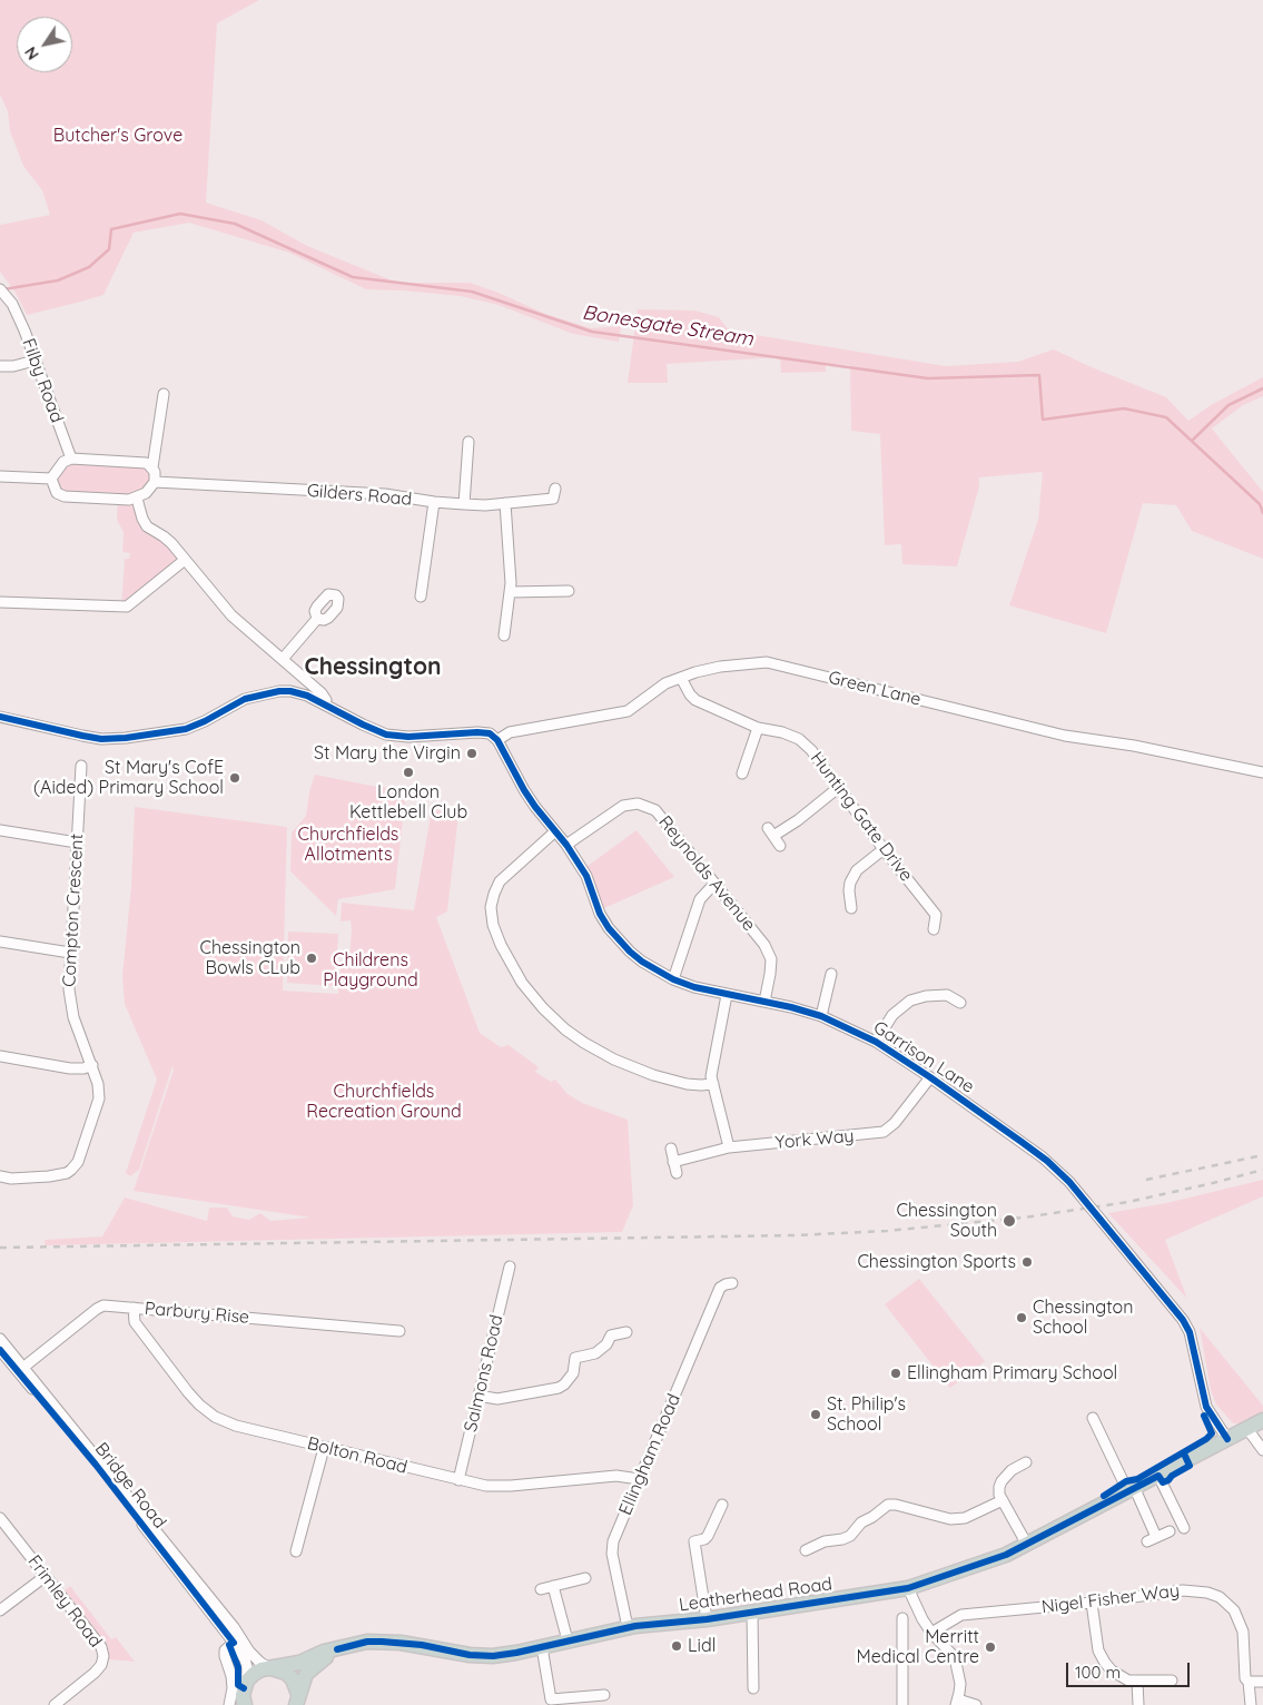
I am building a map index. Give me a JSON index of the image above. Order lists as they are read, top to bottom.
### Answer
{
  "streets": {
    "highway": ["Leatherhead Road"],
    "street": [
      "Filby Road",
      "Gilders Road",
      "Green Lane",
      "Hunting Gate Drive",
      "Reynolds Avenue",
      "Compton Crescent",
      "Garrison Lane",
      "York Way",
      "Parbury Rise",
      "Salmons Road",
      "Ellingham Road",
      "Bolton Road",
      "Bridge Road",
      "Nigel Fisher Way",
      "Frimley Road"
    ]
  },
  "crossings": [
    ["Green Lane", "Hunting Gate Drive"],
    ["Green Lane", "Garrison Lane"],
    ["Reynolds Avenue", "Garrison Lane"],
    ["Garrison Lane", "York Way"],
    ["Garrison Lane", "Leatherhead Road"],
    ["Parbury Rise", "Bolton Road"],
    ["Parbury Rise", "Bridge Road"],
    ["Salmons Road", "Bolton Road"],
    ["Ellingham Road", "Bolton Road"],
    ["Ellingham Road", "Leatherhead Road"],
    ["Bridge Road", "Leatherhead Road"]
  ],
  "districts": ["Chessington"],
  "water": ["Bonesgate Stream"],
  "parks": [
    "Butcher's Grove",
    "Churchfields Allotments",
    "Childrens Playground",
    "Churchfields Recreation Ground"
  ],
  "places": [
    "St Mary the Virgin",
    "London Kettlebell Club",
    "St Mary's CofE (Aided) Primary School",
    "Chessington Bowls CLub",
    "Chessington South",
    "Chessington Sports",
    "Chessington School",
    "Ellingham Primary School",
    "St. Philip's School",
    "Lidl",
    "Merritt Medical Centre"
  ],
  "scale_bar": "100 m",
  "north": "bottom left"
}
